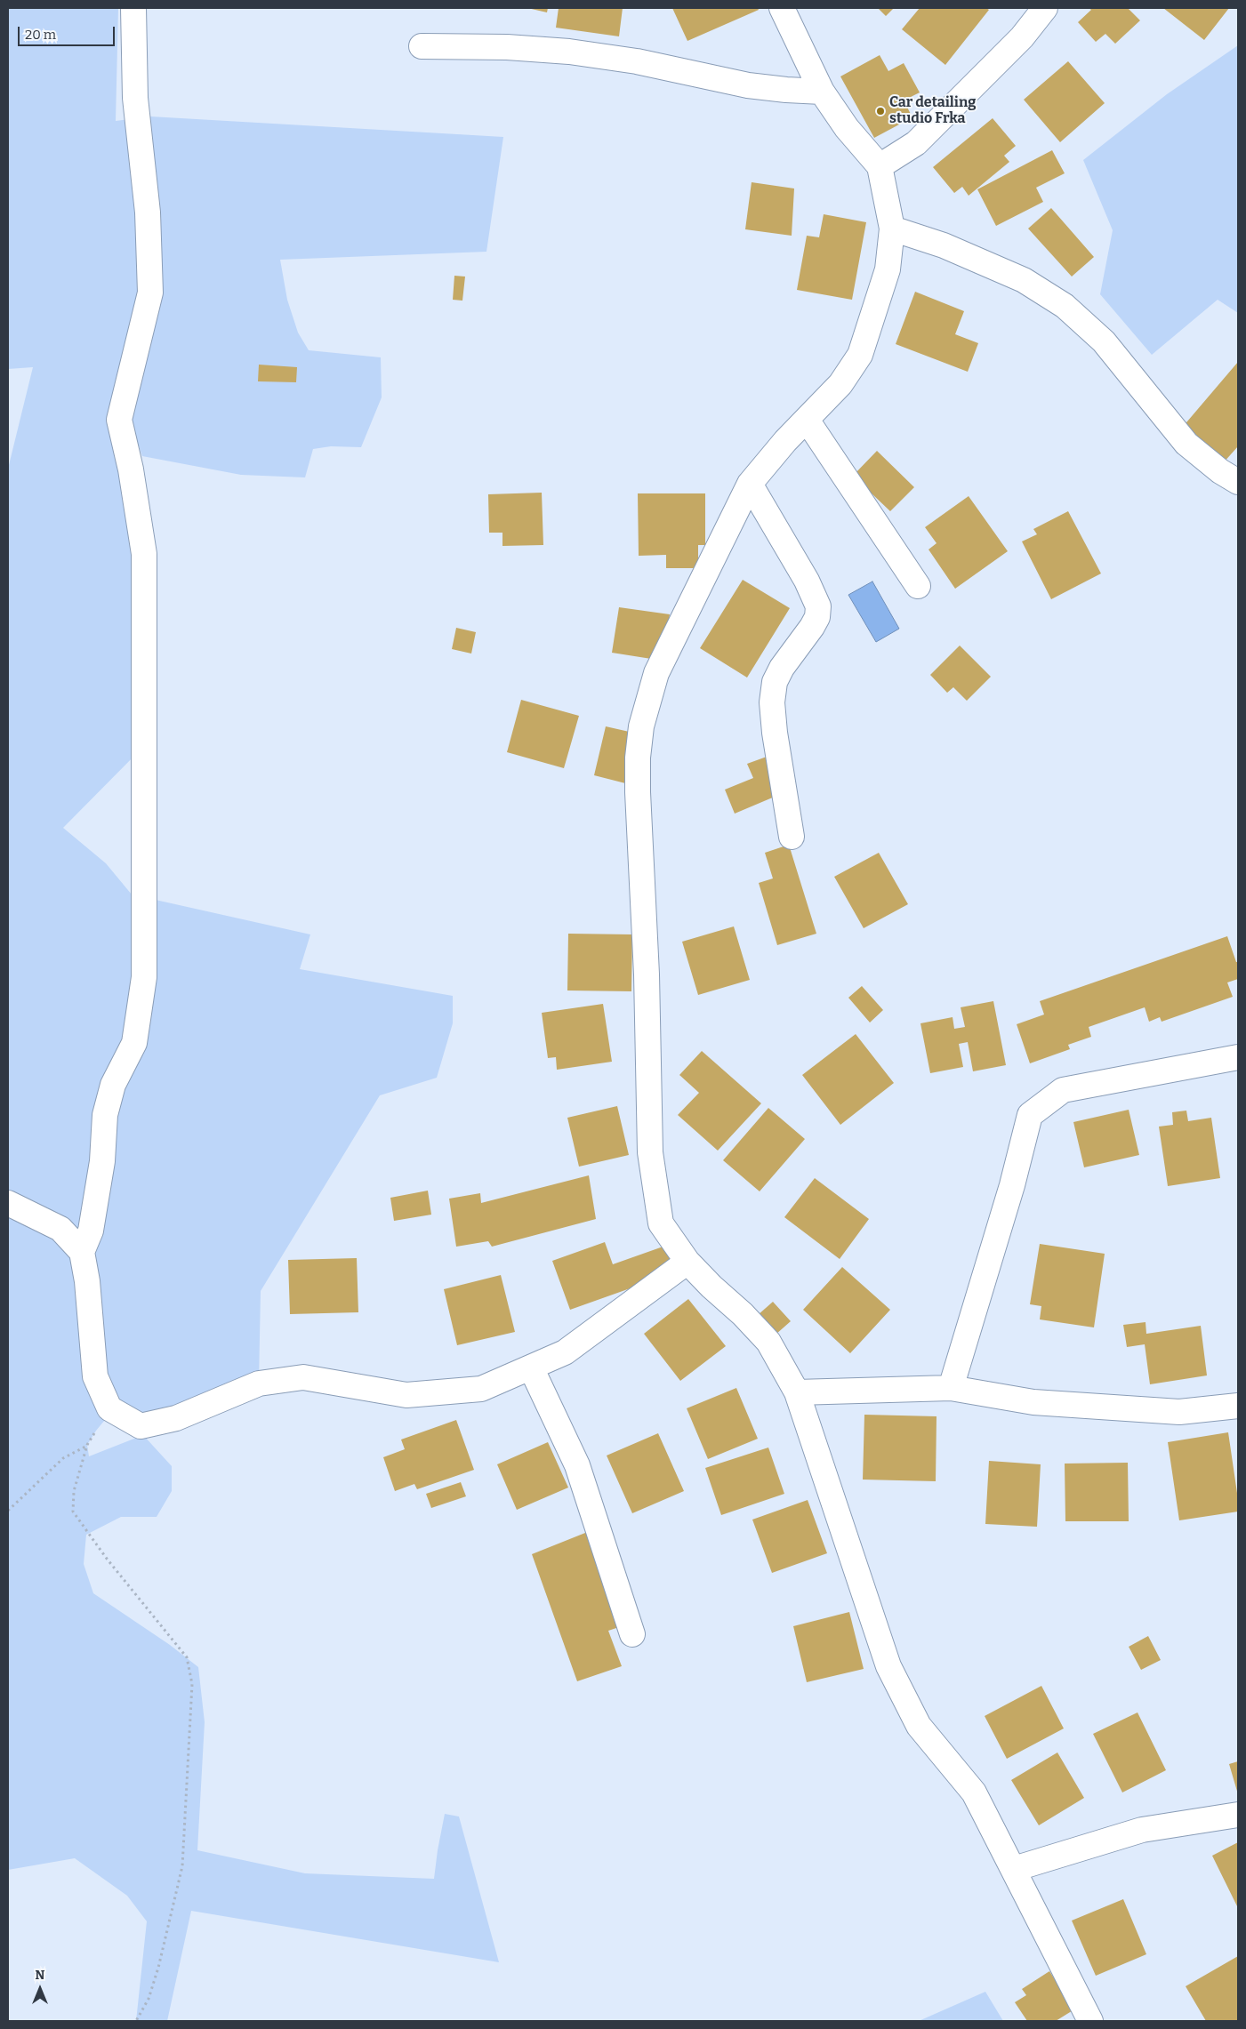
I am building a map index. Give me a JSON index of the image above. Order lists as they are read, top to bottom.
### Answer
{
  "places": ["Car detailing studio Frka"],
  "scale_bar": "20 m",
  "north": "top"
}
